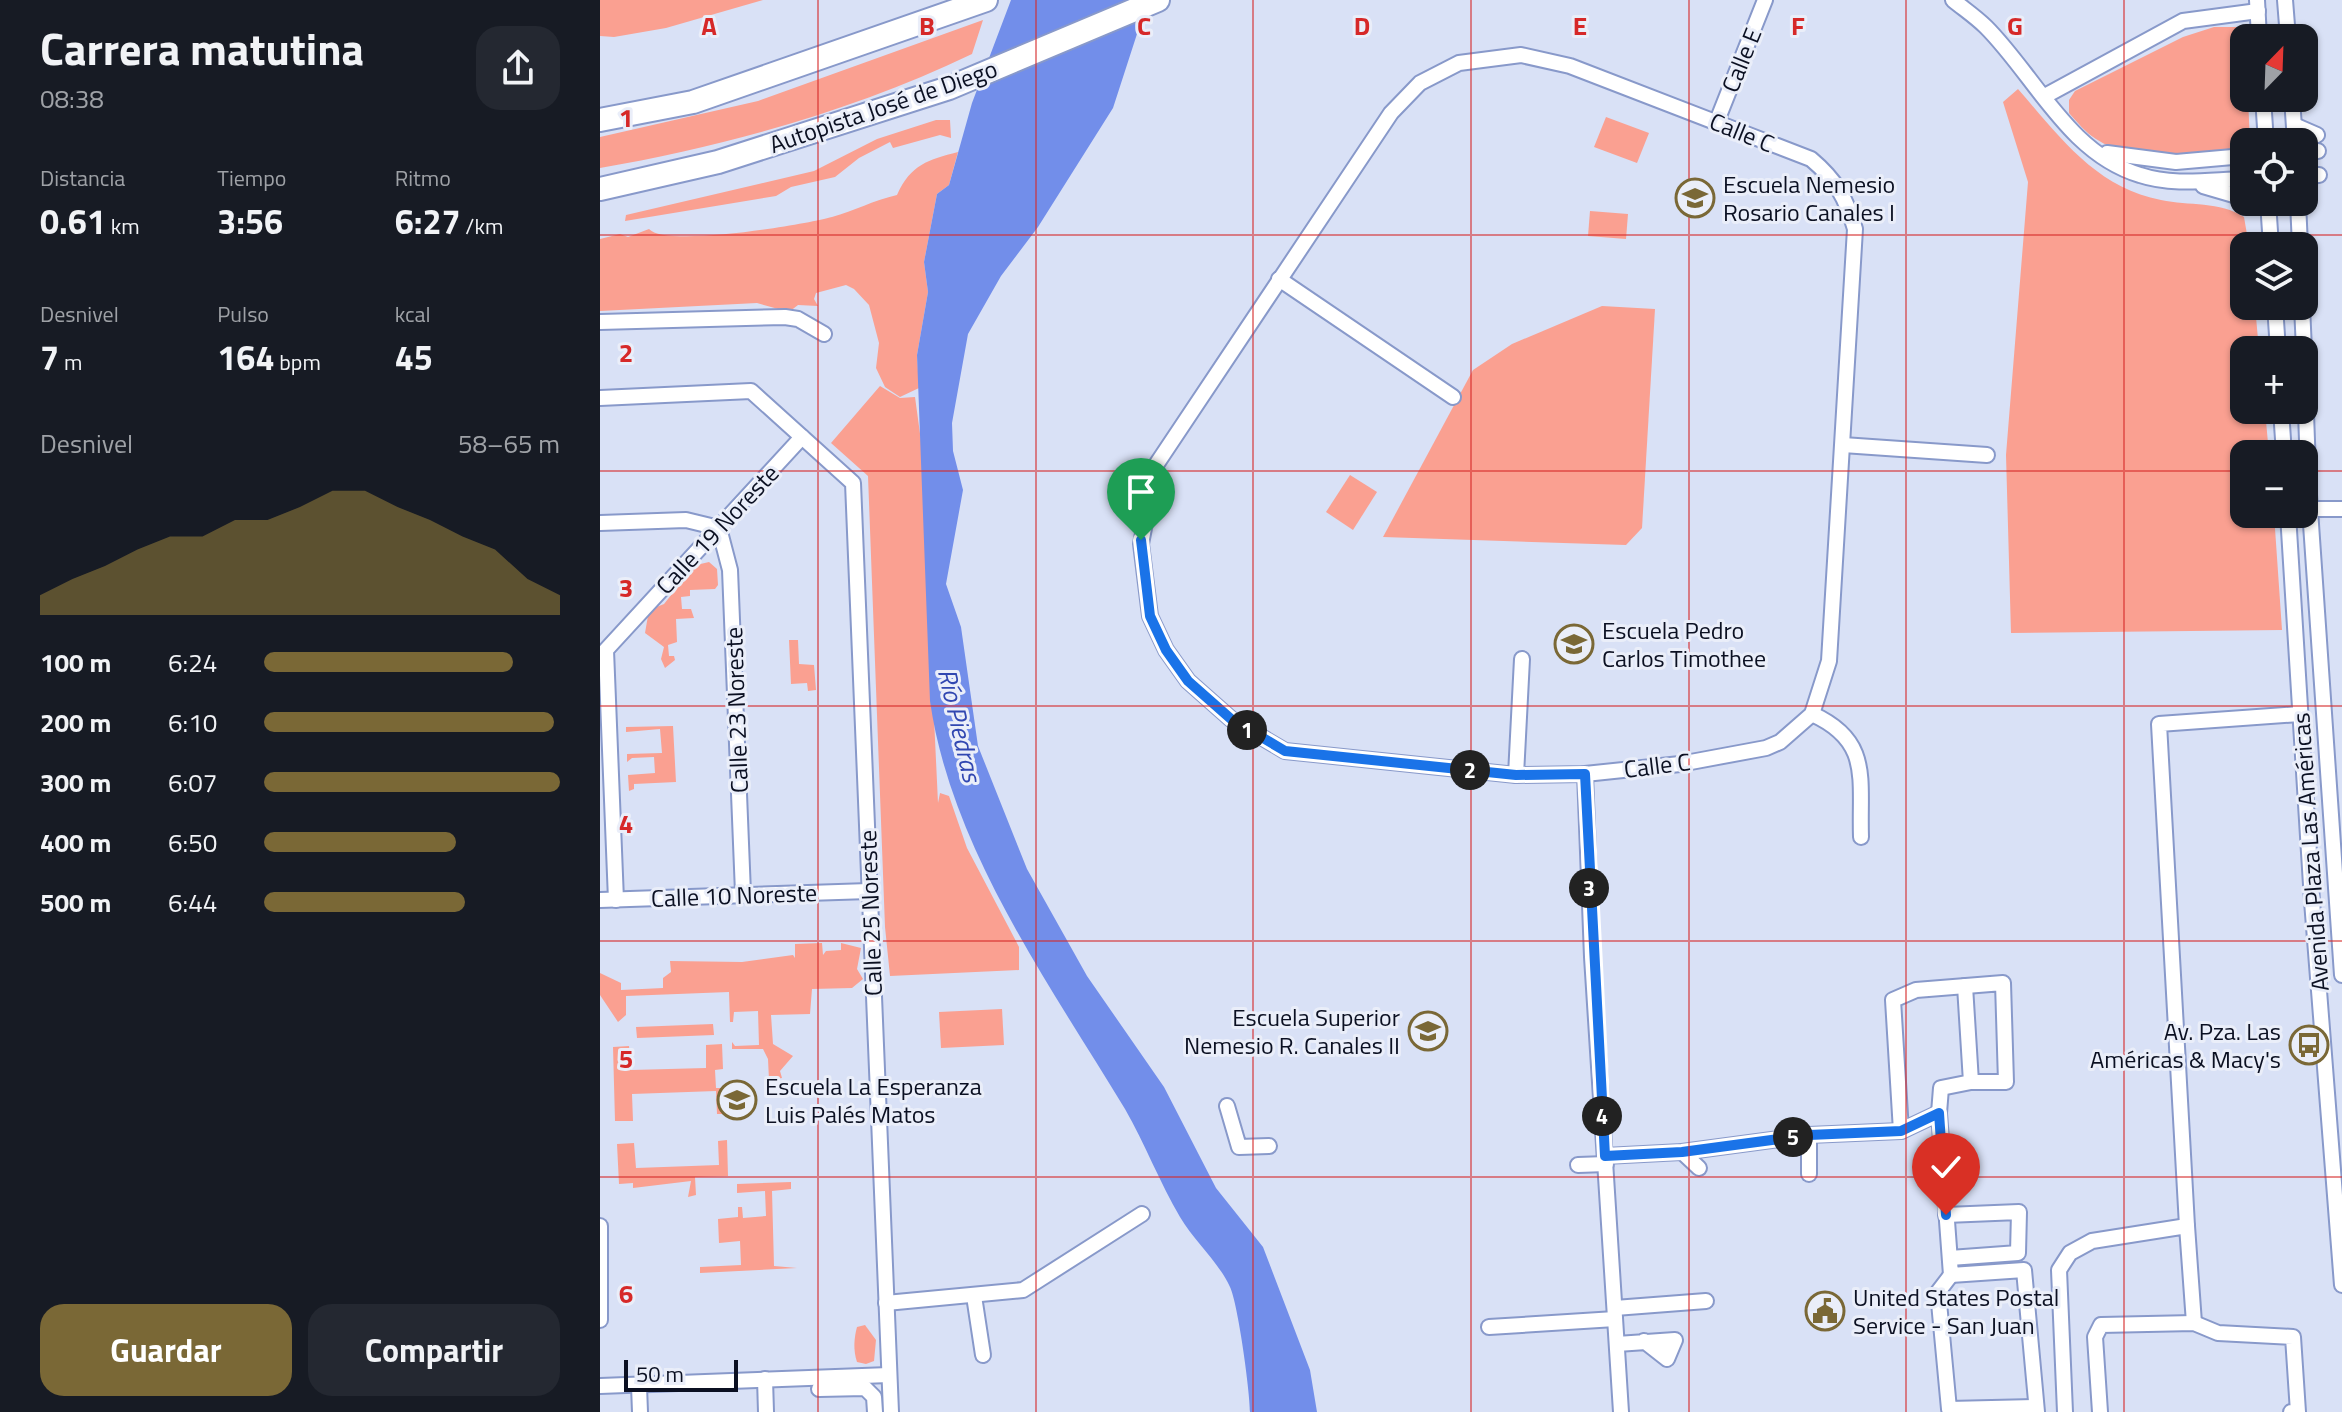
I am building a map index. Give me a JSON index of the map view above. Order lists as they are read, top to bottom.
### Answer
{
  "streets": {
    "highway": ["Autopista José de Diego"],
    "street": [
      "Calle E",
      "Calle C",
      "Calle 19 Noreste",
      "Calle 23 Noreste",
      "Avenida Plaza Las Américas",
      "Calle 10 Noreste",
      "Calle 25 Noreste"
    ]
  },
  "crossings": [
    ["Calle E", "Calle C"],
    ["Calle 19 Noreste", "Calle 23 Noreste"],
    ["Calle 19 Noreste", "Calle 10 Noreste"],
    ["Calle 19 Noreste", "Calle 25 Noreste"],
    ["Calle 23 Noreste", "Calle 10 Noreste"],
    ["Calle 10 Noreste", "Calle 25 Noreste"]
  ],
  "water": ["Río Piedras"],
  "places": {
    "school or university": [
      "Escuela Nemesio Rosario Canales I",
      "Escuela Pedro Carlos Timothee",
      "Escuela Superior Nemesio R. Canales II",
      "Escuela La Esperanza Luis Palés Matos"
    ],
    "bus stop": ["Av. Pza. Las Américas & Macy's"],
    "public building": ["United States Postal Service - San Juan"]
  },
  "scale_bar": "50 m",
  "north": "top right",
  "page": {
    "heading": ["Carrera matutina", "08:38"],
    "map_buttons": ["+", "−"],
    "stats": [
      ["Distancia", "0.61 km"],
      ["Tiempo", "3:56"],
      ["Ritmo", "6:27 /km"],
      ["Desnivel", "7 m"],
      ["Pulso", "164 bpm"],
      ["kcal", "45"]
    ],
    "chart": ["Desnivel", "58–65 m"],
    "list": [
      {
        "name": "100 m",
        "note": "6:24"
      },
      {
        "name": "200 m",
        "note": "6:10"
      },
      {
        "name": "300 m",
        "note": "6:07"
      },
      {
        "name": "400 m",
        "note": "6:50"
      },
      {
        "name": "500 m",
        "note": "6:44"
      }
    ],
    "pins": [
      "1",
      "2",
      "3",
      "4",
      "5"
    ],
    "buttons": ["Guardar", "Compartir"],
    "scale": "50 m"
  },
  "grid": {
    "columns": [
      "A",
      "B",
      "C",
      "D",
      "E",
      "F",
      "G"
    ],
    "rows": [
      "1",
      "2",
      "3",
      "4",
      "5",
      "6"
    ]
  }
}
